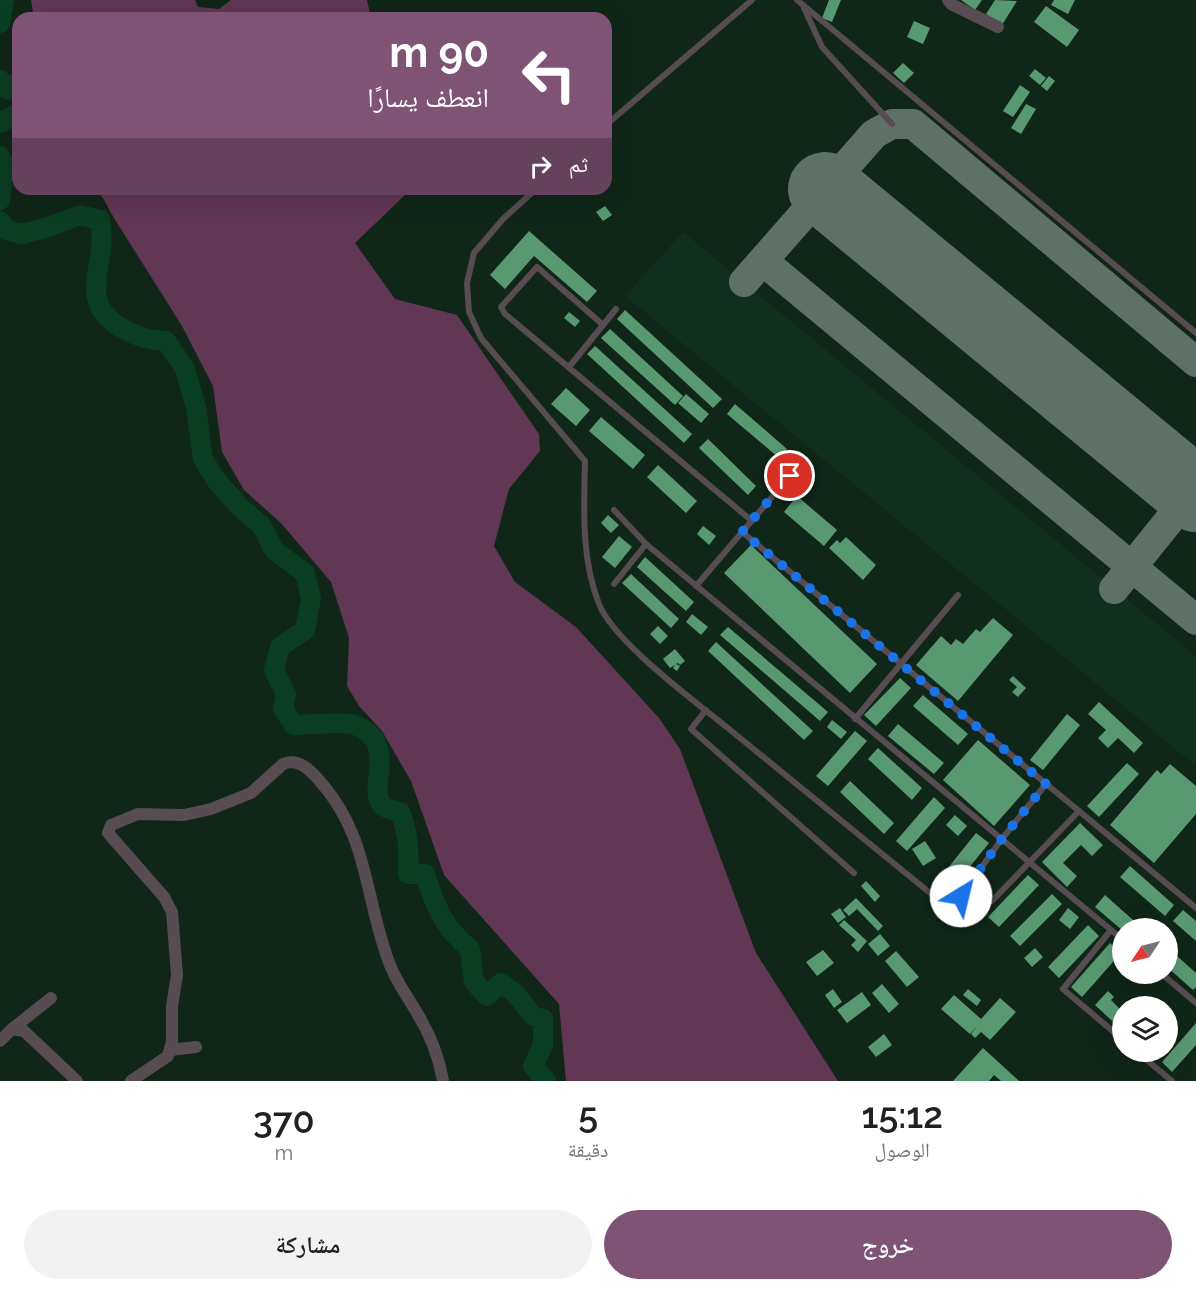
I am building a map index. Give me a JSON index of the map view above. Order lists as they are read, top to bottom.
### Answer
{
  "north": "bottom left",
  "page": {
    "turn": ["90 m", "انعطف يسارًا"],
    "then": "ثم",
    "eta": [
      "15:12",
      "الوصول",
      "5",
      "دقيقة",
      "370",
      "m"
    ],
    "buttons": ["خروج", "مشاركة"]
  }
}
